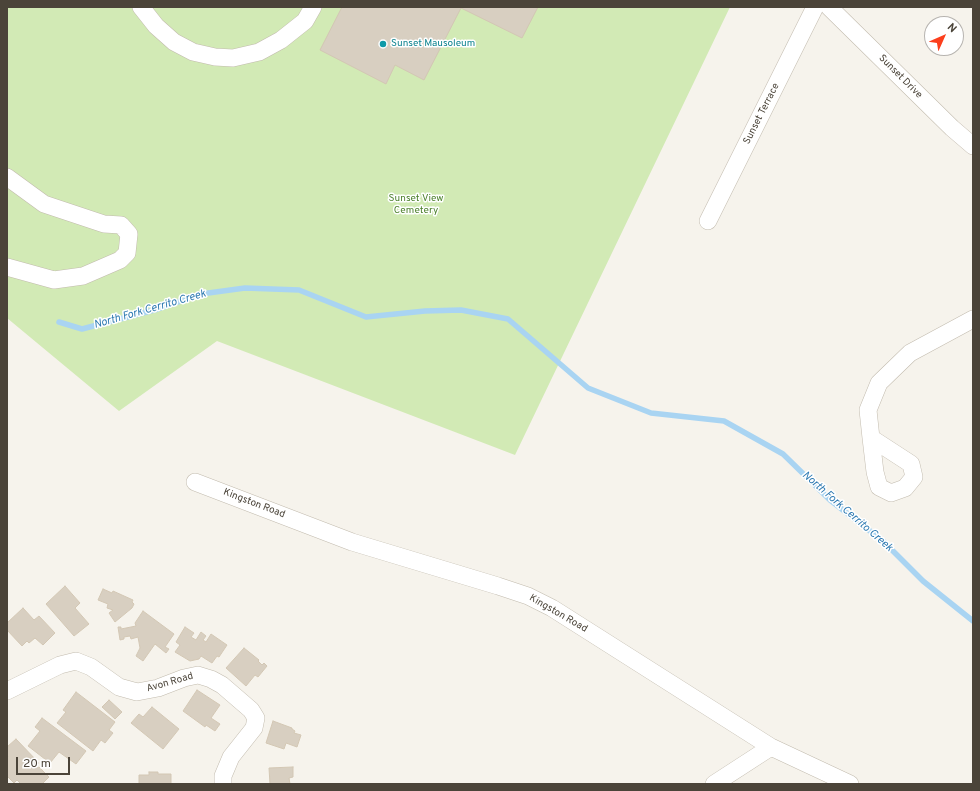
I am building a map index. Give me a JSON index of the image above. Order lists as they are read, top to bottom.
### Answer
{
  "streets": {
    "street": [
      "Sunset Drive",
      "Sunset Terrace",
      "Kingston Road",
      "Avon Road"
    ]
  },
  "water": ["North Fork Cerrito Creek"],
  "parks": ["Sunset View Cemetery"],
  "places": ["Sunset Mausoleum"],
  "scale_bar": "20 m",
  "north": "top right"
}
